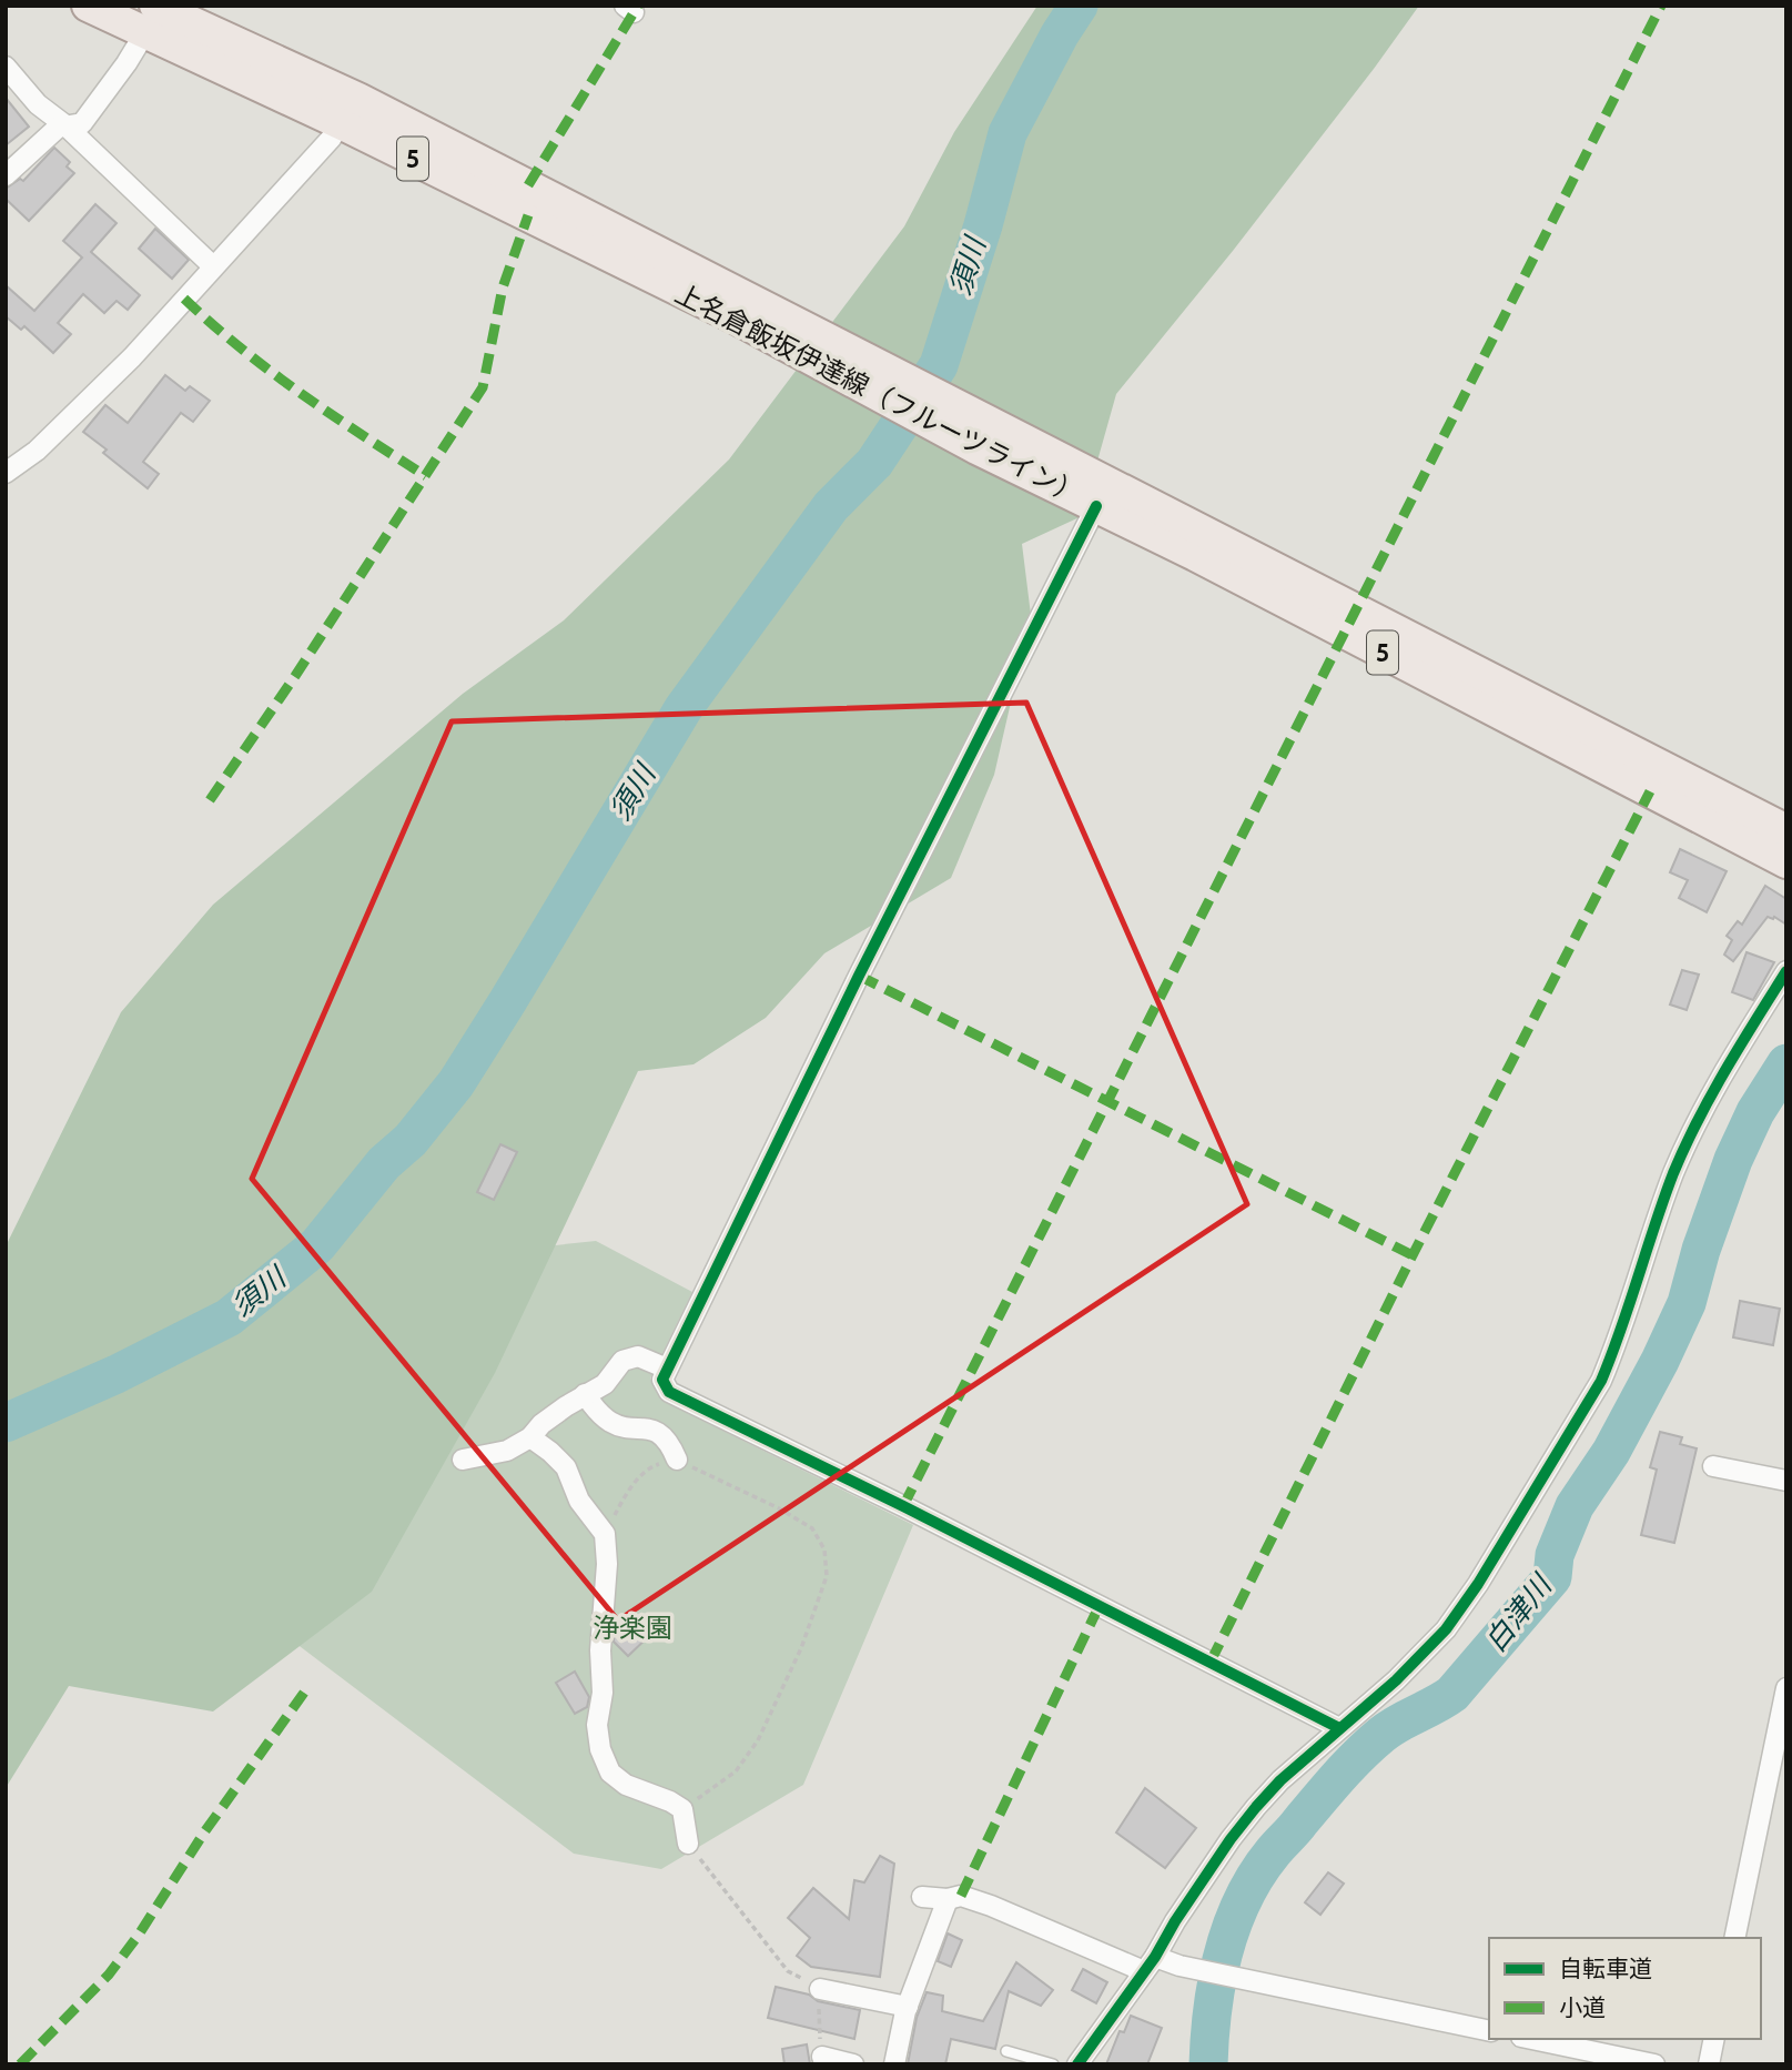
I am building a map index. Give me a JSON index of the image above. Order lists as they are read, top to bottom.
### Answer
{
  "streets": {
    "main road": ["5", "上名倉飯坂伊達線（フルーツライン）"]
  },
  "water": ["須川", "白津川"],
  "parks": ["浄楽園"],
  "legend": ["自転車道", "小道"]
}
